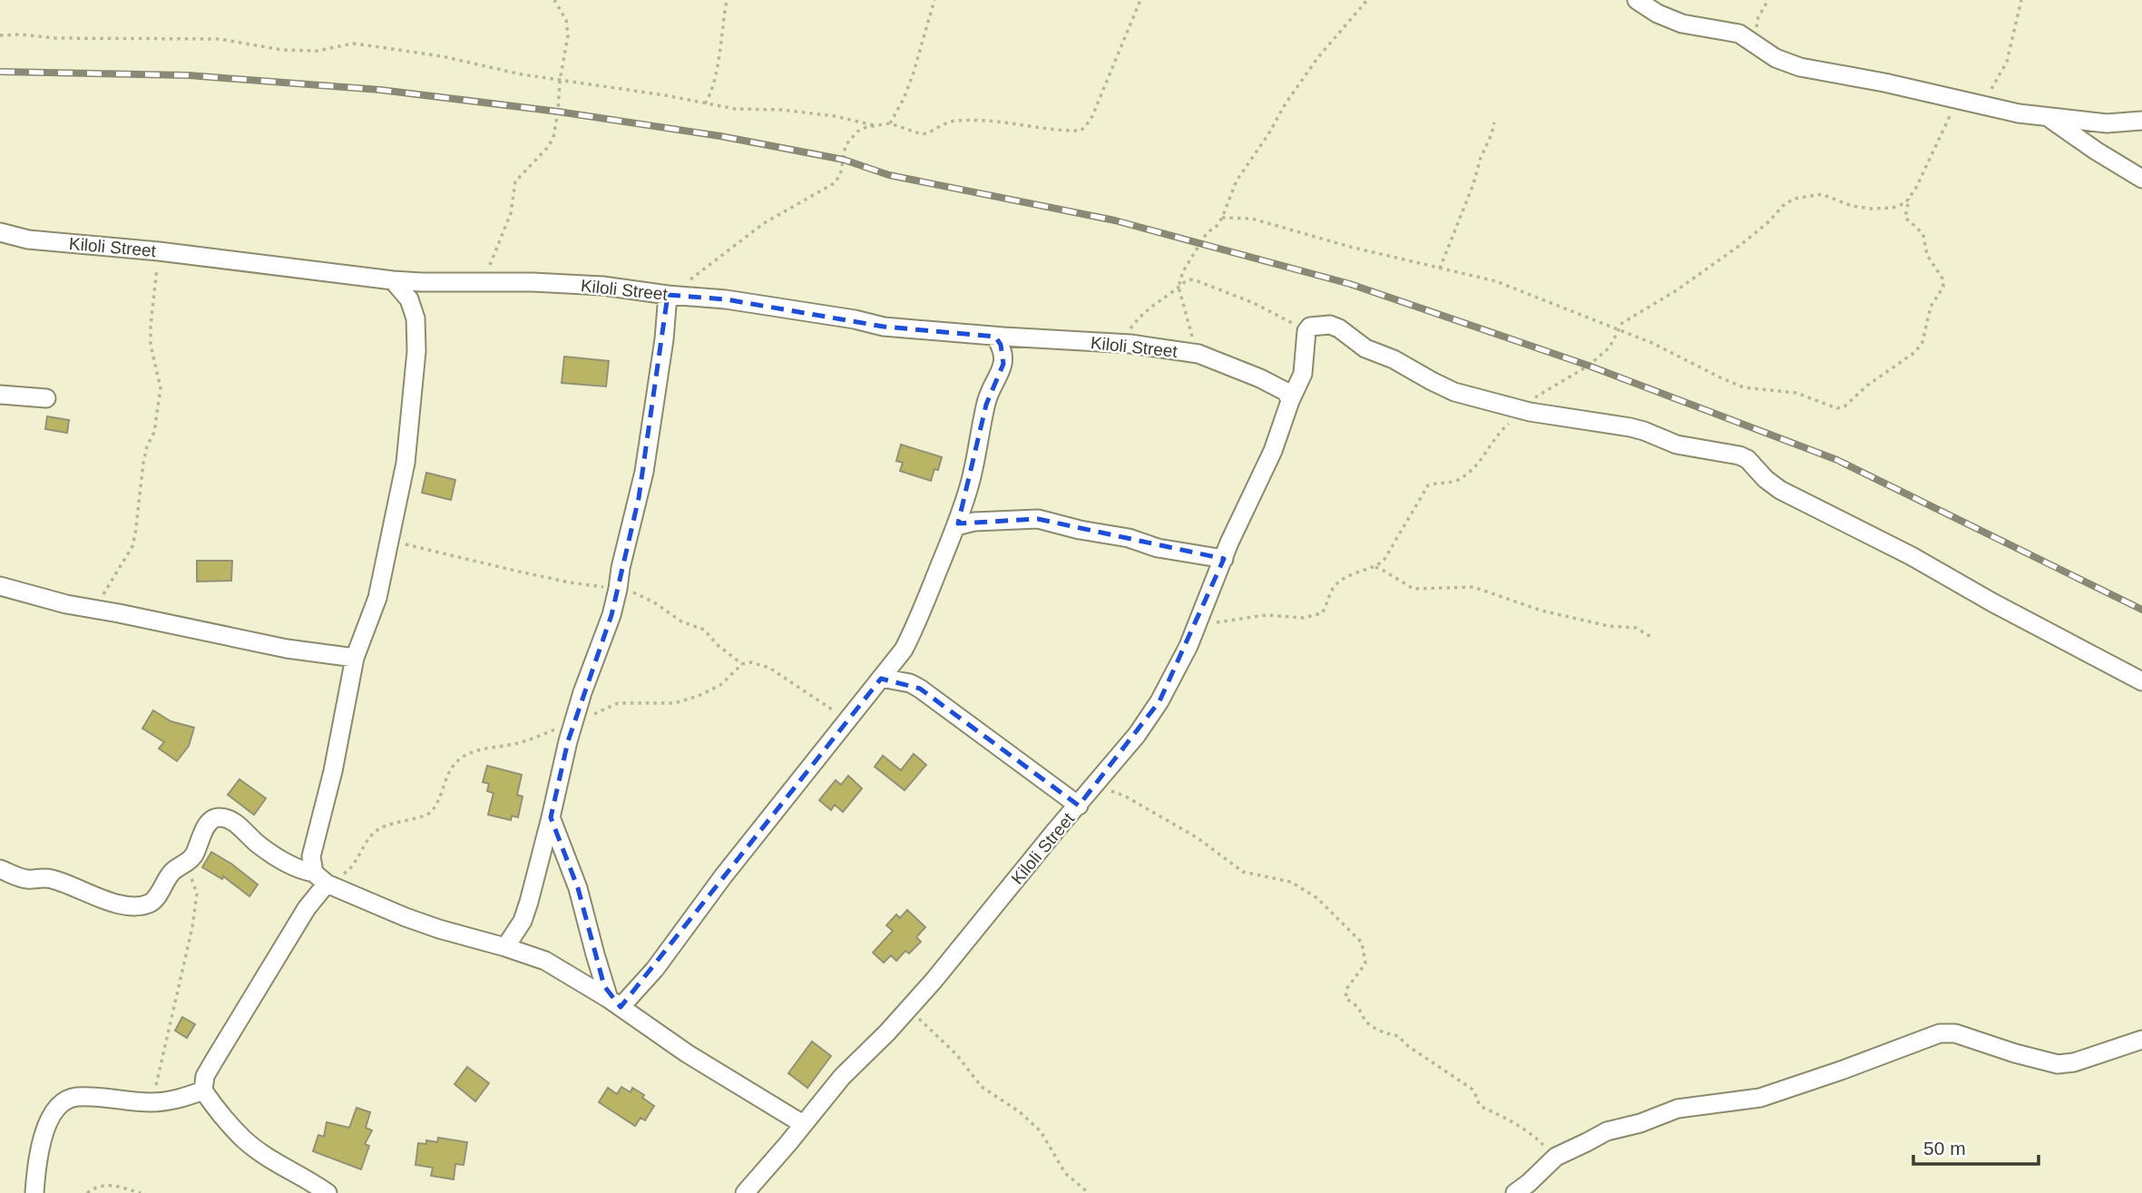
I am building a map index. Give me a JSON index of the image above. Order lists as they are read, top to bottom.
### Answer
{
  "streets": {
    "street": ["Kiloli Street"]
  },
  "scale_bar": "50 m"
}
